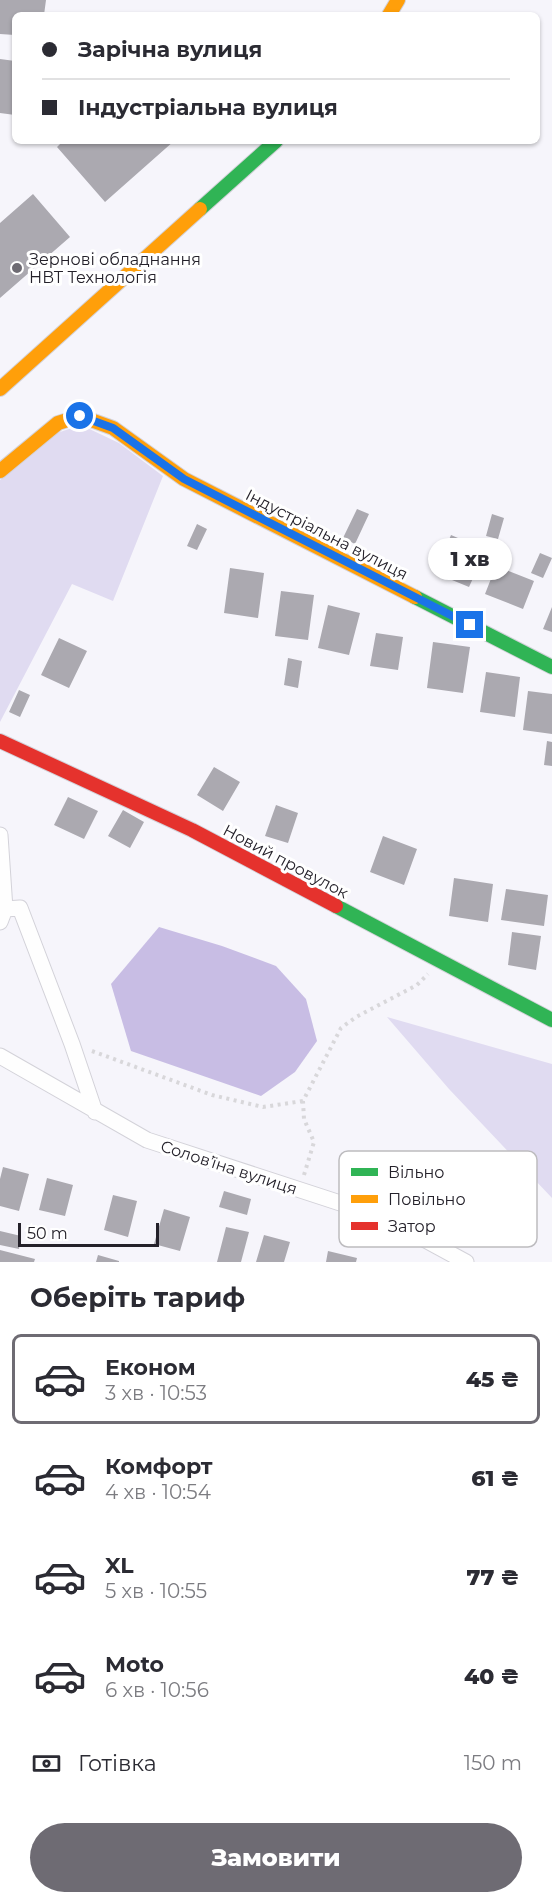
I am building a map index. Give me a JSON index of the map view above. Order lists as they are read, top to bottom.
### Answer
{
  "streets": {
    "street": ["Індустріальна вулиця", "Новий провулок", "Соловʼїна вулиця"]
  },
  "places": ["Зернові обладнання НВТ Технологія"],
  "legend": ["Вільно", "Повільно", "Затор"],
  "scale_bar": "50 m",
  "page": {
    "banner": ["Зарічна вулиця", "Індустріальна вулиця"],
    "bubble": "1 хв",
    "scale": "50 m",
    "heading": "Оберіть тариф",
    "list": [
      {
        "name": "Економ",
        "note": "3 хв · 10:53",
        "value": "45 ₴"
      },
      {
        "name": "Комфорт",
        "note": "4 хв · 10:54",
        "value": "61 ₴"
      },
      {
        "name": "XL",
        "note": "5 хв · 10:55",
        "value": "77 ₴"
      },
      {
        "name": "Moto",
        "note": "6 хв · 10:56",
        "value": "40 ₴"
      }
    ],
    "pay": ["Готівка", "150 m"],
    "buttons": "Замовити"
  }
}
